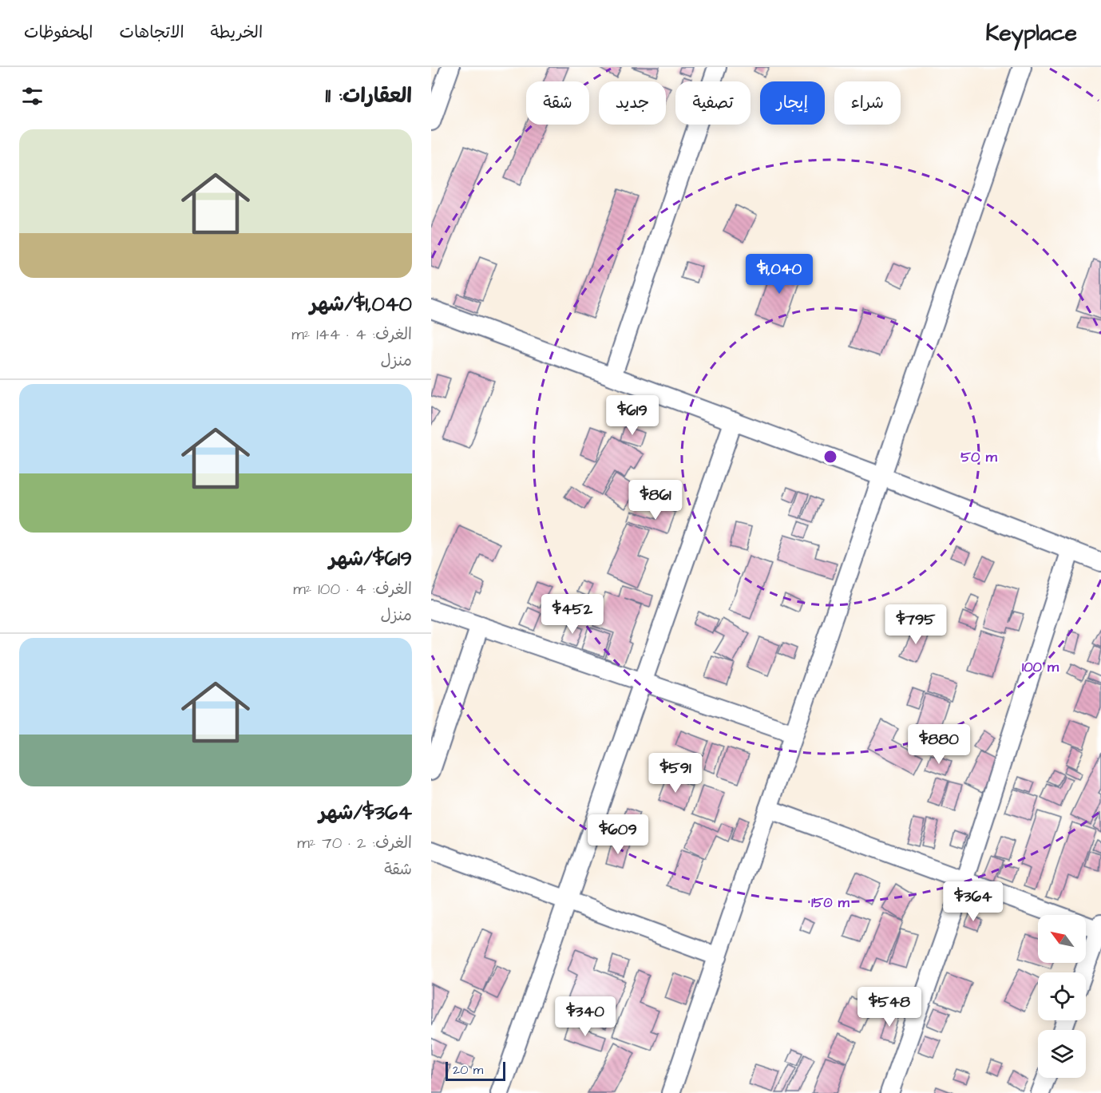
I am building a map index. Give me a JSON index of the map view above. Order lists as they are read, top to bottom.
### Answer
{
  "scale_bar": "20 m",
  "north": "top left",
  "page": {
    "header": "Keyplace",
    "nav": ["الخريطة", "الاتجاهات", "المحفوظات"],
    "heading": "العقارات: 11",
    "chip": [
      "شراء",
      "إيجار",
      "تصفية",
      "جديد",
      "شقة"
    ],
    "list": [
      {
        "name": "$1,040/شهر",
        "note": "الغرف: 4 · 144 m² · منزل"
      },
      {
        "name": "$619/شهر",
        "note": "الغرف: 4 · 100 m² · منزل"
      },
      {
        "name": "$364/شهر",
        "note": "الغرف: 2 · 70 m² · شقة"
      }
    ],
    "price": [
      "$1,040",
      "$619",
      "$861",
      "$452",
      "$795",
      "$880",
      "$591",
      "$609",
      "$364",
      "$548",
      "$340"
    ],
    "scale": "20 m"
  },
  "rings": ["50 m", "100 m", "150 m"]
}
